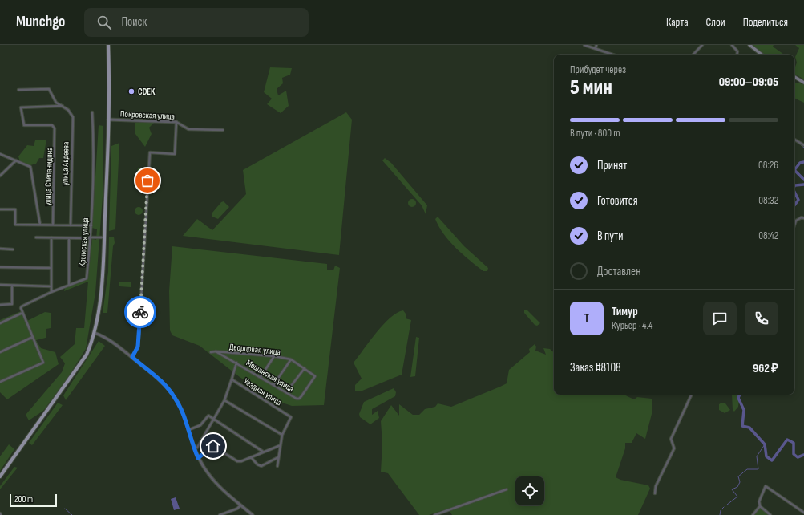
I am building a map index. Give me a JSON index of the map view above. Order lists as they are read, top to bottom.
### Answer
{
  "streets": {
    "street": [
      "Покровская улица",
      "улица Авдеева",
      "улица Степанидина",
      "Крымская улица",
      "Дворцовая улица",
      "Мещанская улица",
      "Уездная улица"
    ]
  },
  "crossings": [
    ["улица Авдеева", "улица Степанидина"],
    ["Дворцовая улица", "Мещанская улица"]
  ],
  "places": ["CDEK"],
  "scale_bar": "200 m",
  "page": {
    "header": "Munchgo",
    "search": "Поиск",
    "nav": ["Карта", "Слои", "Поделиться"],
    "heading": ["5 мин", "Прибудет через", "09:00–09:05"],
    "panel": [
      "Тимур",
      "Курьер · 4.4",
      "Заказ #8108",
      "962 ₽"
    ],
    "bar": "В пути · 800 m",
    "list": [
      ["Принят", "08:26"],
      ["Готовится", "08:32"],
      ["В пути", "08:42"],
      "Доставлен"
    ],
    "round": "Т",
    "scale": "200 m"
  }
}
